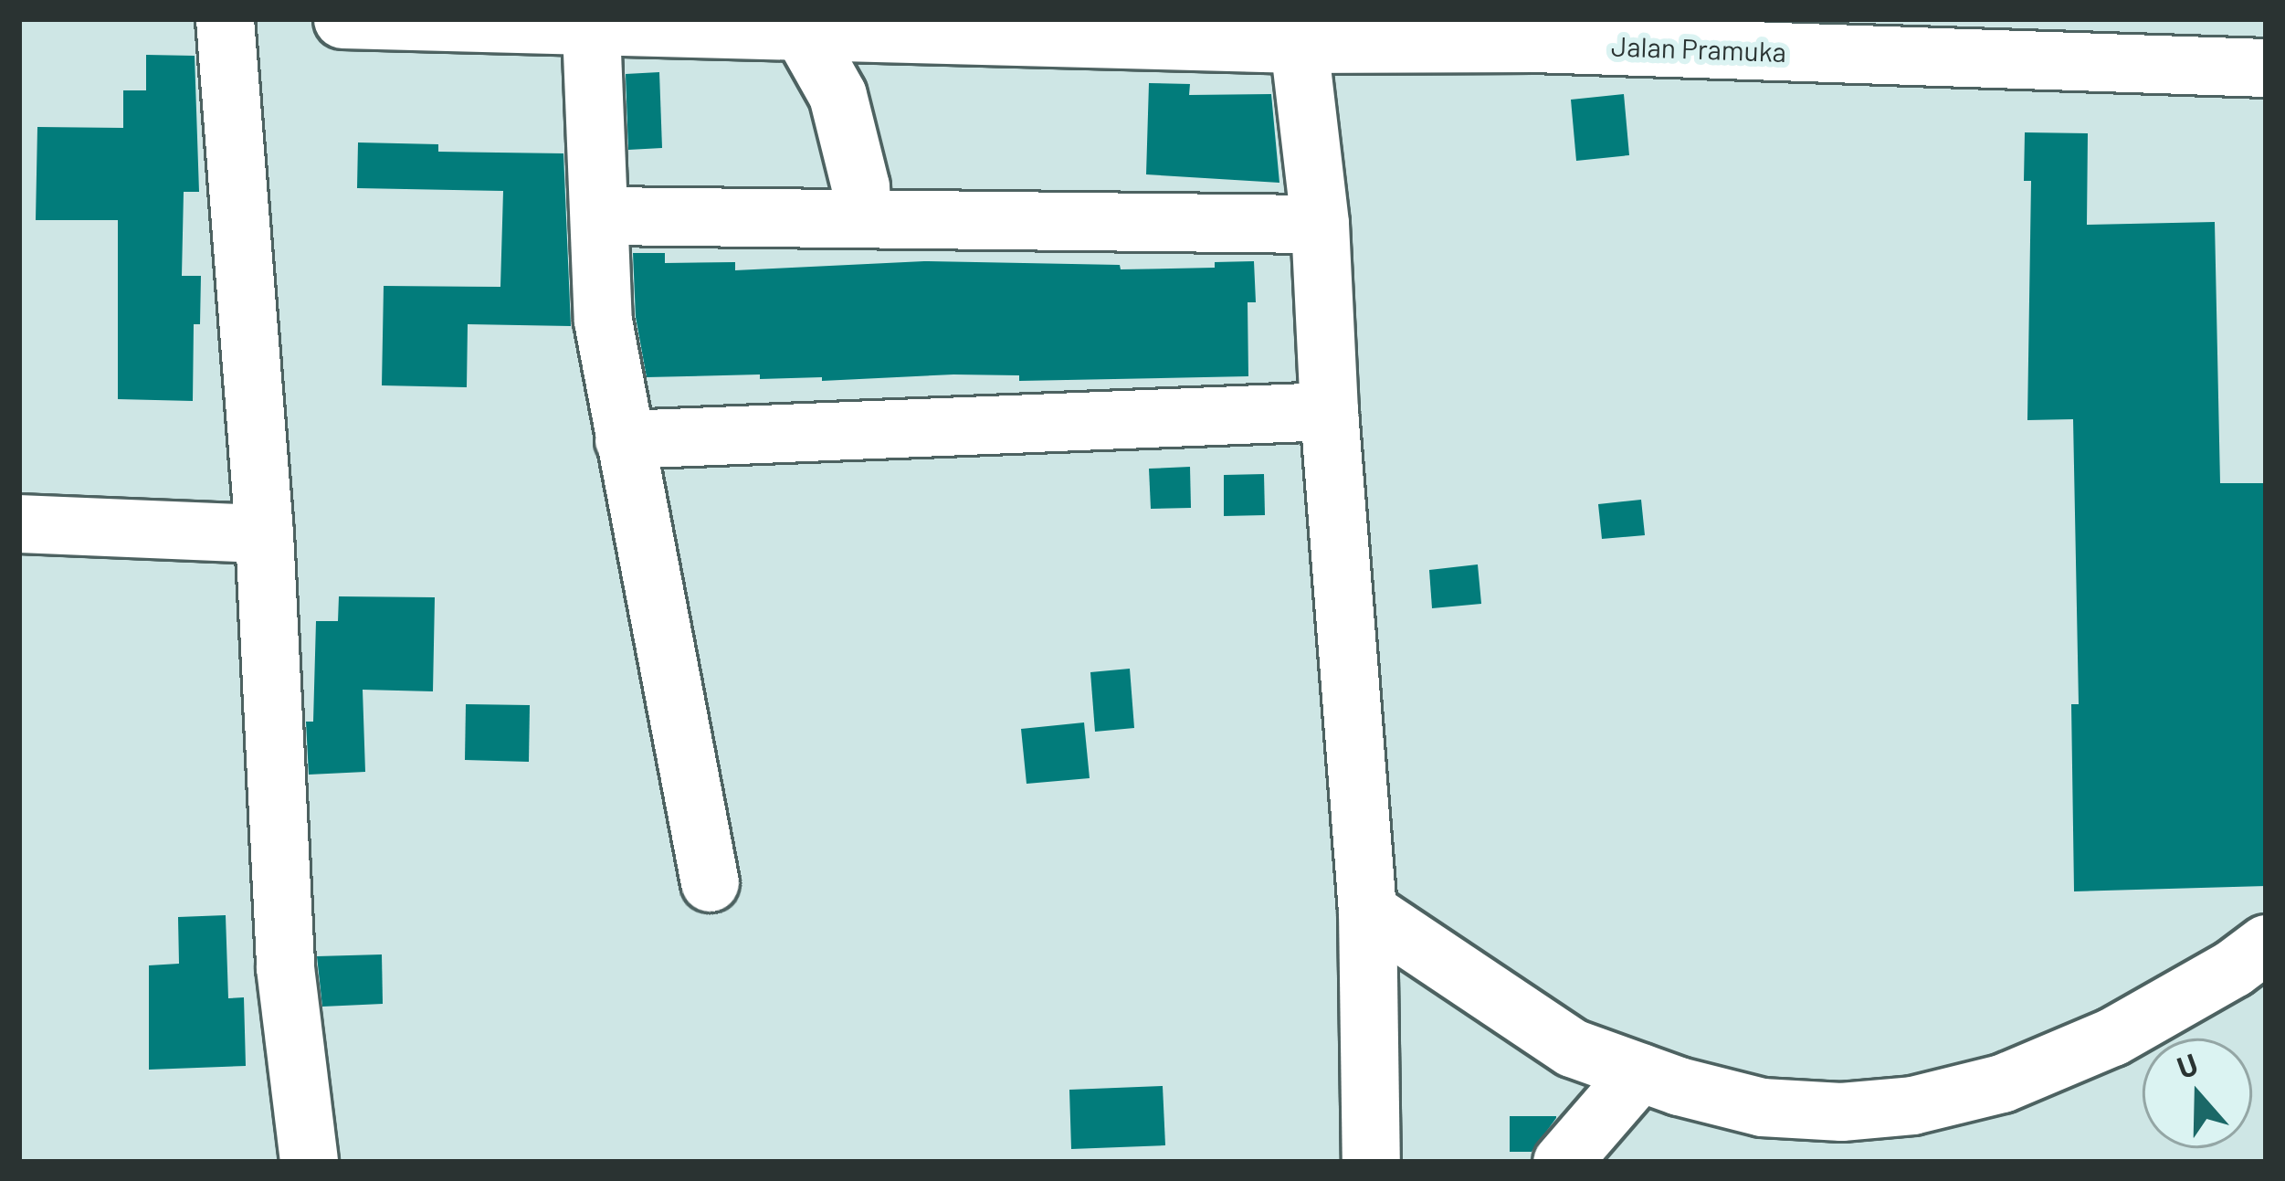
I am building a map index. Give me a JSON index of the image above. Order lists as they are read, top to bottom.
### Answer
{
  "streets": {
    "street": ["Jalan Pramuka"]
  },
  "north": "top"
}
